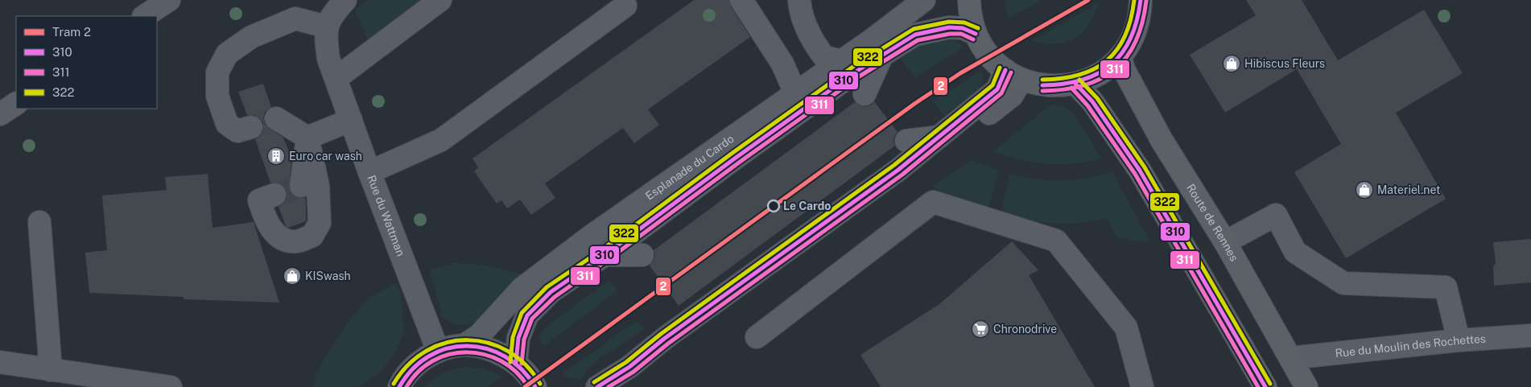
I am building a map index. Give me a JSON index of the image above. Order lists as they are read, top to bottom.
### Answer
{
  "streets": {
    "main road": ["Route de Rennes"],
    "street": ["Esplanade du Cardo", "Rue du Wattman", "Rue du Moulin des Rochettes"]
  },
  "crossings": [
    ["Route de Rennes", "Rue du Moulin des Rochettes"]
  ],
  "places": {
    "shop": ["Hibiscus Fleurs", "Materiel.net", "KISwash"],
    "building": ["Euro car wash"],
    "other": ["Le Cardo"],
    "supermarket": ["Chronodrive"]
  },
  "lines": [
    "tram line 2",
    "transit line 310",
    "transit line 322",
    "transit line 311"
  ],
  "legend": [
    "Tram 2",
    "310",
    "311",
    "322"
  ]
}
